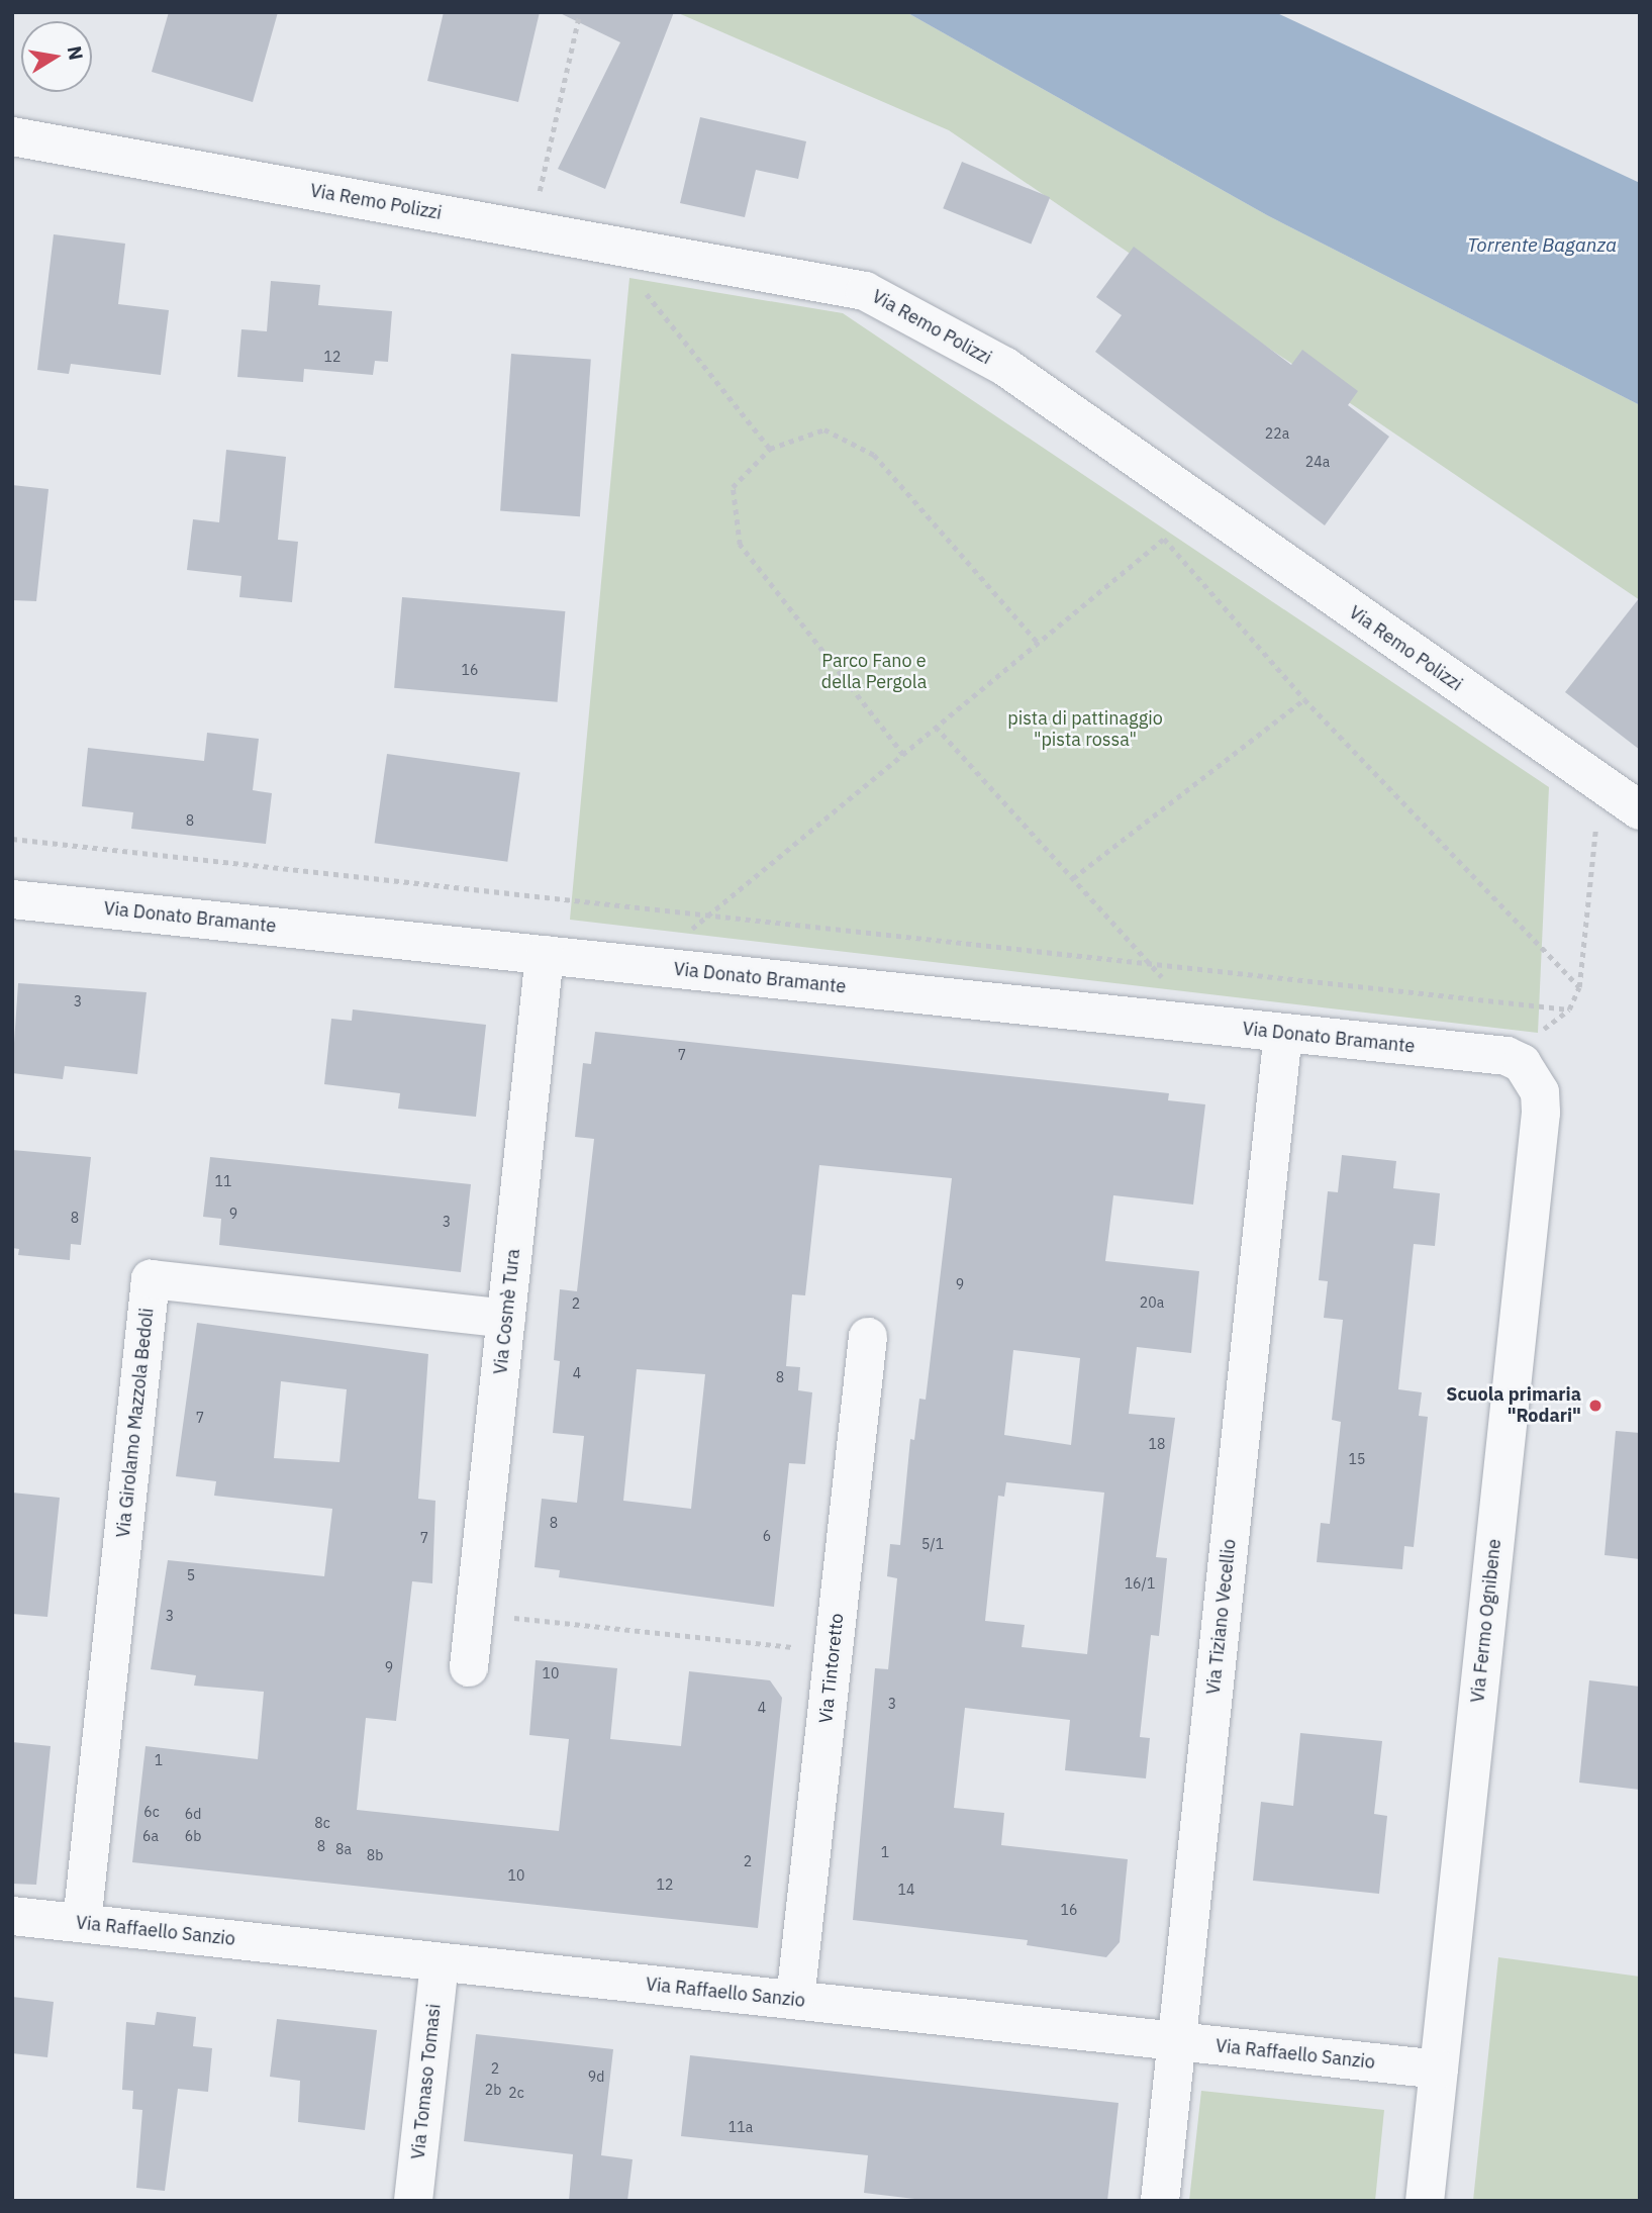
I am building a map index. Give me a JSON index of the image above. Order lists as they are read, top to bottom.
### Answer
{
  "streets": {
    "street": [
      "Via Remo Polizzi",
      "Via Donato Bramante",
      "Via Cosmè Tura",
      "Via Girolamo Mazzola Bedoli",
      "Via Tiziano Vecellio",
      "Via Fermo Ognibene",
      "Via Tintoretto",
      "Via Raffaello Sanzio",
      "Via Tomaso Tomasi"
    ]
  },
  "crossings": [
    ["Via Donato Bramante", "Via Cosmè Tura"],
    ["Via Donato Bramante", "Via Tiziano Vecellio"],
    ["Via Donato Bramante", "Via Fermo Ognibene"],
    ["Via Cosmè Tura", "Via Girolamo Mazzola Bedoli"],
    ["Via Girolamo Mazzola Bedoli", "Via Raffaello Sanzio"],
    ["Via Tiziano Vecellio", "Via Raffaello Sanzio"],
    ["Via Fermo Ognibene", "Via Raffaello Sanzio"],
    ["Via Tintoretto", "Via Raffaello Sanzio"],
    ["Via Raffaello Sanzio", "Via Tomaso Tomasi"]
  ],
  "water": ["Torrente Baganza"],
  "parks": ["Parco Fano e della Pergola", "pista di pattinaggio \"pista rossa\""],
  "places": ["Scuola primaria \"Rodari\""],
  "house_numbers": [
    "12",
    "22a",
    "24a",
    "16",
    "8",
    "3",
    "7",
    "11",
    "9",
    "8",
    "3",
    "9",
    "20a",
    "2",
    "4",
    "8",
    "7",
    "18",
    "15",
    "8",
    "6",
    "7",
    "5/1",
    "5",
    "16/1",
    "3",
    "9",
    "10",
    "3",
    "4",
    "1",
    "6c",
    "6d",
    "8c",
    "6a",
    "6b",
    "8",
    "8a",
    "1",
    "8b",
    "2",
    "10",
    "12",
    "14",
    "16",
    "2",
    "9d",
    "2b",
    "2c",
    "11a"
  ],
  "north": "right"
}
